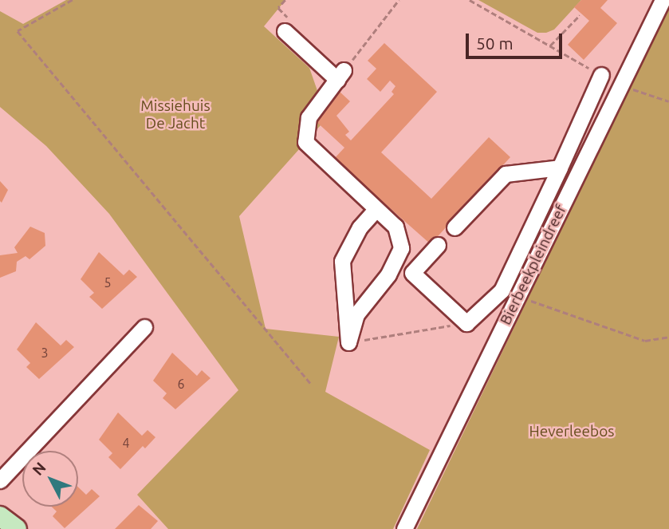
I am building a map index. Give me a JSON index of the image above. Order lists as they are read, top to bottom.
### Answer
{
  "streets": {
    "street": ["Bierbeekpleindreef"]
  },
  "parks": ["Missiehuis De Jacht", "Heverleebos"],
  "house_numbers": [
    "5",
    "3",
    "6",
    "4"
  ],
  "scale_bar": "50 m",
  "north": "top left"
}
